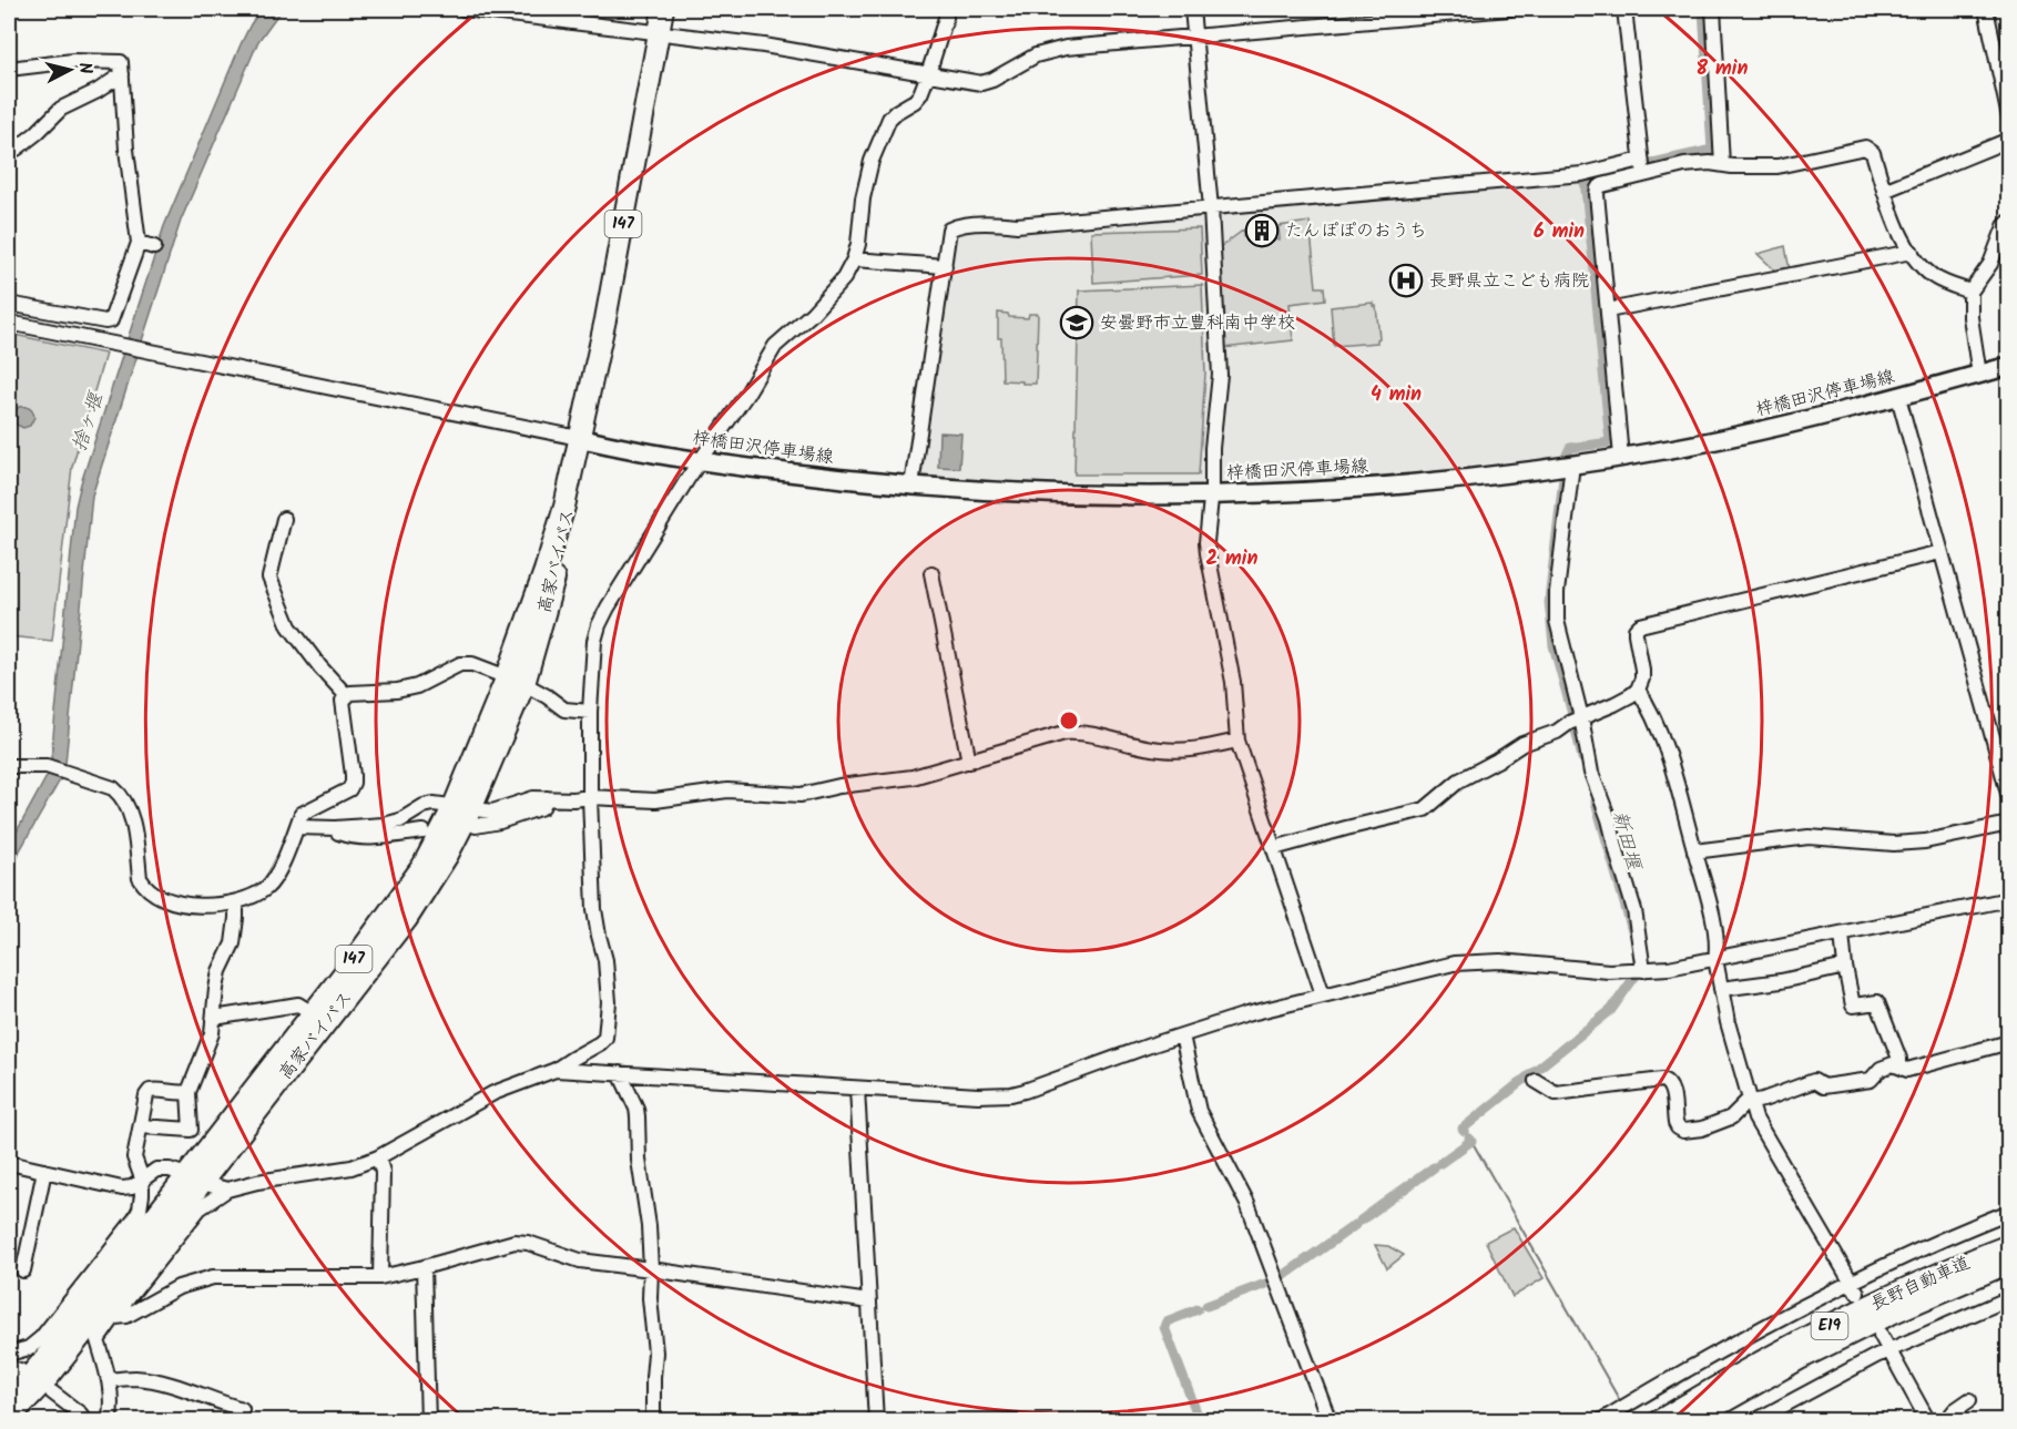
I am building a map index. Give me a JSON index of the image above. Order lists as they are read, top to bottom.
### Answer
{
  "streets": {
    "highway": [
      "147",
      "高家バイパス",
      "長野自動車道",
      "E19"
    ],
    "main road": ["梓橋田沢停車場線"]
  },
  "crossings": [
    ["梓橋田沢停車場線", "高家バイパス"]
  ],
  "water": ["捨ヶ堰", "新田堰"],
  "places": {
    "building": ["たんぽぽのおうち"],
    "hospital": ["長野県立こども病院"],
    "school or university": ["安曇野市立豊科南中学校"]
  },
  "north": "right",
  "rings": [
    "8 min",
    "6 min",
    "4 min",
    "2 min"
  ]
}
